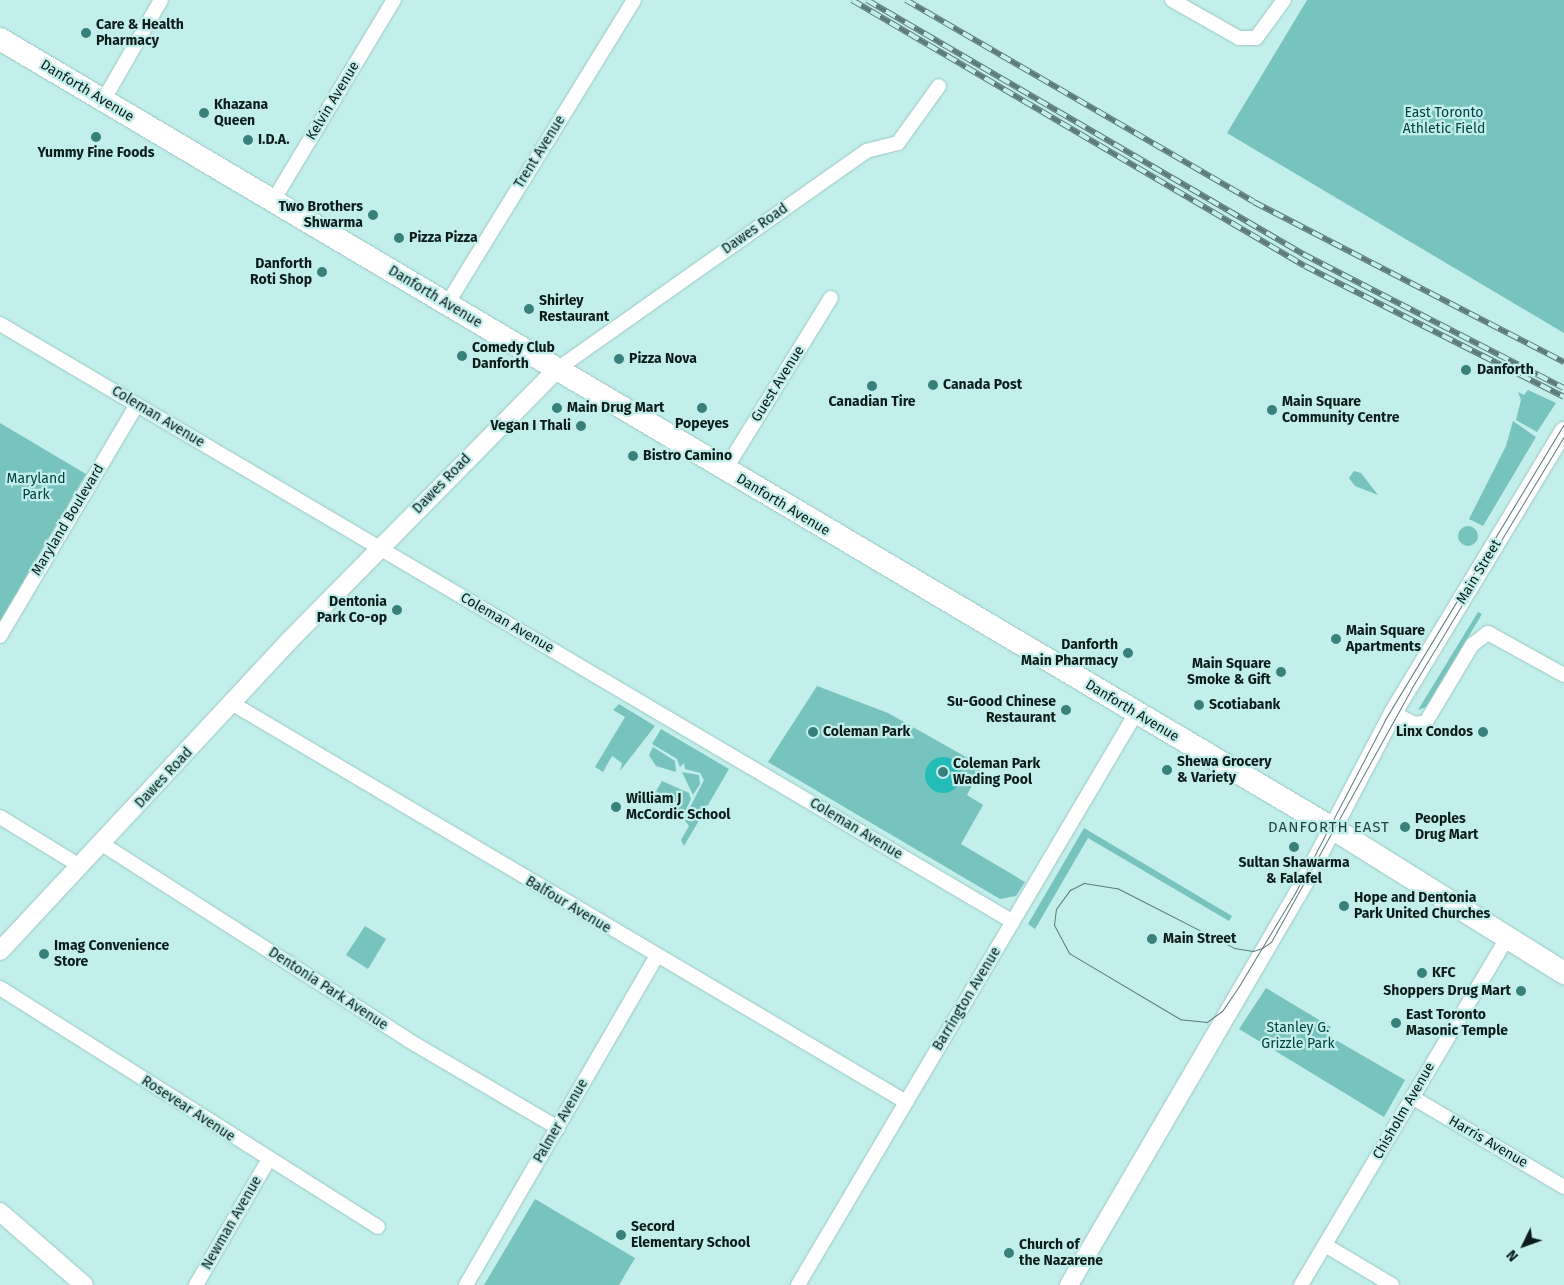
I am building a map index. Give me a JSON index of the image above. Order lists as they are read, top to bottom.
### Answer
{
  "streets": {
    "main road": ["Danforth Avenue"],
    "street": [
      "Kelvin Avenue",
      "Trent Avenue",
      "Dawes Road",
      "Guest Avenue",
      "Coleman Avenue",
      "Maryland Boulevard",
      "Main Street",
      "Balfour Avenue",
      "Dentonia Park Avenue",
      "Barrington Avenue",
      "Rosevear Avenue",
      "Chisholm Avenue",
      "Palmer Avenue",
      "Harris Avenue",
      "Newman Avenue"
    ]
  },
  "crossings": [
    ["Danforth Avenue", "Kelvin Avenue"],
    ["Danforth Avenue", "Trent Avenue"],
    ["Danforth Avenue", "Dawes Road"],
    ["Danforth Avenue", "Guest Avenue"],
    ["Danforth Avenue", "Main Street"],
    ["Danforth Avenue", "Barrington Avenue"],
    ["Danforth Avenue", "Chisholm Avenue"],
    ["Dawes Road", "Coleman Avenue"],
    ["Dawes Road", "Balfour Avenue"],
    ["Dawes Road", "Dentonia Park Avenue"],
    ["Coleman Avenue", "Maryland Boulevard"],
    ["Coleman Avenue", "Barrington Avenue"],
    ["Balfour Avenue", "Barrington Avenue"],
    ["Balfour Avenue", "Palmer Avenue"],
    ["Dentonia Park Avenue", "Palmer Avenue"],
    ["Rosevear Avenue", "Newman Avenue"],
    ["Chisholm Avenue", "Harris Avenue"]
  ],
  "districts": ["DANFORTH EAST"],
  "parks": ["East Toronto Athletic Field", "Maryland Park", "Stanley G. Grizzle Park"],
  "places": [
    "Care & Health Pharmacy",
    "Khazana Queen",
    "Yummy Fine Foods",
    "I.D.A.",
    "Two Brothers Shwarma",
    "Pizza Pizza",
    "Danforth Roti Shop",
    "Shirley Restaurant",
    "Comedy Club Danforth",
    "Pizza Nova",
    "Danforth",
    "Canada Post",
    "Canadian Tire",
    "Main Drug Mart",
    "Popeyes",
    "Main Square Community Centre",
    "Vegan I Thali",
    "Bistro Camino",
    "Dentonia Park Co-op",
    "Main Square Apartments",
    "Danforth Main Pharmacy",
    "Main Square Smoke & Gift",
    "Scotiabank",
    "Su-Good Chinese Restaurant",
    "Coleman Park",
    "Linx Condos",
    "Shewa Grocery & Variety",
    "Coleman Park Wading Pool",
    "William J McCordic School",
    "Peoples Drug Mart",
    "Sultan Shawarma & Falafel",
    "Hope and Dentonia Park United Churches",
    "Main Street",
    "Imag Convenience Store",
    "KFC",
    "Shoppers Drug Mart",
    "East Toronto Masonic Temple",
    "Secord Elementary School",
    "Church of the Nazarene"
  ],
  "north": "bottom left"
}
